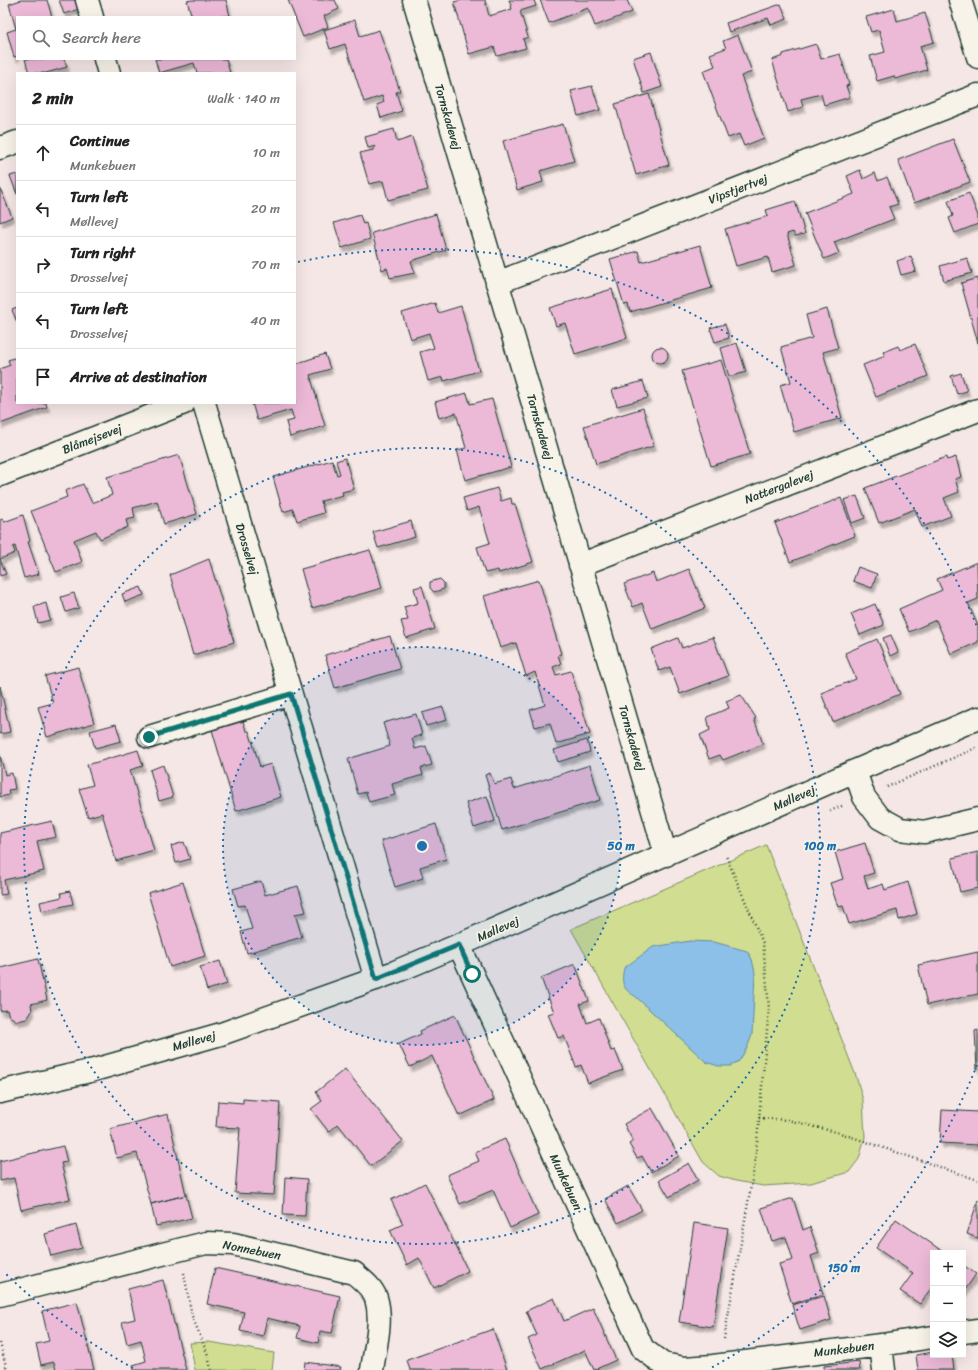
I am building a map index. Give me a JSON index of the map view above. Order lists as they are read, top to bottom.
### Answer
{
  "streets": {
    "street": [
      "Tornskadevej",
      "Vipstjertvej",
      "Blåmejsevej",
      "Nattergalevej",
      "Drosselvej",
      "Møllevej",
      "Munkebuen",
      "Nonnebuen"
    ]
  },
  "crossings": [
    ["Tornskadevej", "Vipstjertvej"],
    ["Tornskadevej", "Nattergalevej"],
    ["Tornskadevej", "Møllevej"],
    ["Drosselvej", "Møllevej"],
    ["Møllevej", "Munkebuen"]
  ],
  "page": {
    "search": "Search here",
    "heading": ["2 min", "Walk · 140 m"],
    "list": [
      ["Continue", "Munkebuen", "10 m"],
      ["Turn left", "Møllevej", "20 m"],
      ["Turn right", "Drosselvej", "70 m"],
      ["Turn left", "Drosselvej", "40 m"],
      "Arrive at destination"
    ],
    "map_buttons": ["+", "−"]
  },
  "rings": ["50 m", "100 m", "150 m"]
}
